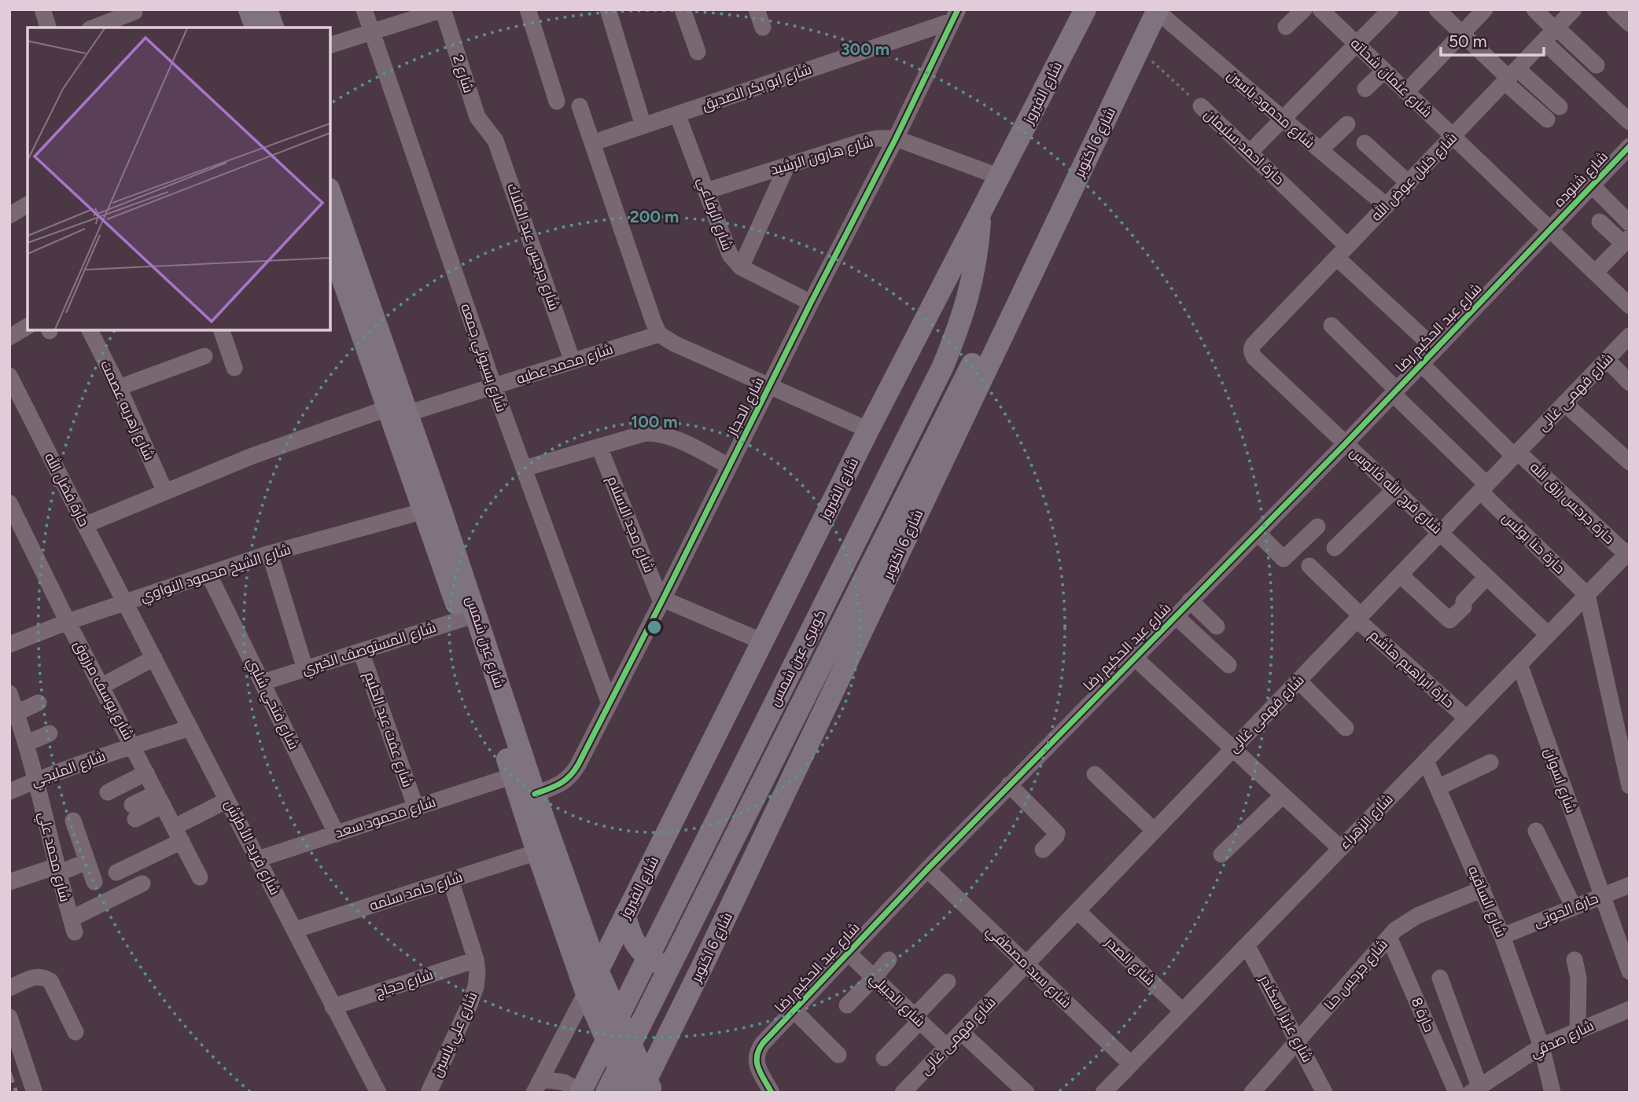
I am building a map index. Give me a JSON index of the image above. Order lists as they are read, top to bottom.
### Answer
{
  "streets": {
    "main road": [
      "شارع الفيروز",
      "شارع 6 اكتوبر",
      "شارع عين شمس",
      "كوبرى عين شمس"
    ],
    "street": [
      "شارع 2",
      "شارع عثمان شحاته",
      "شارع ابو بكر الصديق",
      "شارع محمود ياسين",
      "حارة احمد سليمان",
      "شارع هارون الرشيد",
      "شارع خليل عوض الله",
      "شارع شنوده",
      "شارع الرفاعي",
      "شارع جرجس عبد الملاك",
      "شارع عبد الحكيم رضا",
      "شارع بسيوني جمعه",
      "شارع محمد عطيه",
      "شارع فهمى غالى",
      "شارع الحجاز",
      "شارع زهريه عصمت",
      "حارة فضل الله",
      "شارع فرج الله فانوس",
      "حارة جرجس رزق الله",
      "شارع مجد الاسلام",
      "حارة حنا بولس",
      "شارع الشيخ محمود النواوي",
      "شارع المستوصف الخيري",
      "حارة ابراهيم هاشم",
      "شارع يوسف مرزوق",
      "شارع فتحي شلبي",
      "شارع عفت عبد الحليم",
      "شارع المليجي",
      "شارع اسوان",
      "شارع محمود سعد",
      "شارع الزهراء",
      "شارع فريد الأطرش",
      "شارع محمد علي",
      "شارع حامد سلمه",
      "شارع الساقيه",
      "حارة الحوتى",
      "شارع الصدر",
      "شارع سيد مصطفي",
      "شارع جرجس حنا",
      "شارع حجاج",
      "شارع الجبيلي",
      "حارة 8",
      "شارع عزيز اسكندر",
      "شارع علي ياسين",
      "شارع صدقي"
    ]
  },
  "crossings": [
    ["شارع 2", "شارع جرجس عبد الملاك"],
    ["شارع عثمان شحاته", "شارع خليل عوض الله"],
    ["شارع عثمان شحاته", "شارع شنوده"],
    ["شارع عثمان شحاته", "شارع عبد الحكيم رضا"],
    ["شارع ابو بكر الصديق", "شارع الرفاعي"],
    ["شارع ابو بكر الصديق", "شارع الحجاز"],
    ["شارع الفيروز", "شارع هارون الرشيد"],
    ["شارع الفيروز", "شارع عين شمس"],
    ["شارع الفيروز", "كوبرى عين شمس"],
    ["شارع محمود ياسين", "شارع 6 اكتوبر"],
    ["شارع محمود ياسين", "شارع خليل عوض الله"],
    ["شارع 6 اكتوبر", "حارة احمد سليمان"],
    ["شارع 6 اكتوبر", "شارع عين شمس"],
    ["شارع 6 اكتوبر", "كوبرى عين شمس"],
    ["حارة احمد سليمان", "شارع خليل عوض الله"],
    ["حارة احمد سليمان", "شارع عبد الحكيم رضا"],
    ["شارع هارون الرشيد", "شارع الرفاعي"],
    ["شارع هارون الرشيد", "شارع الحجاز"],
    ["شارع خليل عوض الله", "شارع فرج الله فانوس"],
    ["شارع شنوده", "شارع عبد الحكيم رضا"],
    ["شارع جرجس عبد الملاك", "شارع محمد عطيه"],
    ["شارع عبد الحكيم رضا", "شارع فرج الله فانوس"],
    ["شارع عبد الحكيم رضا", "حارة جرجس رزق الله"],
    ["شارع عبد الحكيم رضا", "حارة حنا بولس"],
    ["شارع عبد الحكيم رضا", "شارع سيد مصطفي"],
    ["شارع عبد الحكيم رضا", "شارع الجبيلي"],
    ["شارع بسيوني جمعه", "شارع محمد عطيه"],
    ["شارع بسيوني جمعه", "شارع الحجاز"],
    ["شارع محمد عطيه", "شارع زهريه عصمت"],
    ["شارع محمد عطيه", "حارة فضل الله"],
    ["شارع محمد عطيه", "شارع عين شمس"],
    ["شارع فهمى غالى", "شارع فرج الله فانوس"],
    ["شارع فهمى غالى", "حارة جرجس رزق الله"],
    ["شارع فهمى غالى", "حارة حنا بولس"],
    ["شارع فهمى غالى", "حارة ابراهيم هاشم"],
    ["شارع فهمى غالى", "شارع الصدر"],
    ["شارع فهمى غالى", "شارع سيد مصطفي"],
    ["شارع فهمى غالى", "شارع الجبيلي"],
    ["شارع الحجاز", "شارع مجد الاسلام"],
    ["شارع الحجاز", "شارع عين شمس"],
    ["حارة فضل الله", "شارع الشيخ محمود النواوي"],
    ["حارة فضل الله", "شارع فريد الأطرش"],
    ["شارع فرج الله فانوس", "شارع الزهراء"],
    ["حارة جرجس رزق الله", "شارع الزهراء"],
    ["حارة حنا بولس", "شارع الزهراء"],
    ["شارع الشيخ محمود النواوي", "شارع عين شمس"],
    ["شارع الشيخ محمود النواوي", "شارع يوسف مرزوق"],
    ["شارع الشيخ محمود النواوي", "شارع فتحي شلبي"],
    ["شارع الشيخ محمود النواوي", "شارع فريد الأطرش"],
    ["شارع عين شمس", "شارع المستوصف الخيري"],
    ["شارع عين شمس", "شارع محمود سعد"],
    ["شارع عين شمس", "شارع حامد سلمه"],
    ["شارع المستوصف الخيري", "شارع فتحي شلبي"],
    ["شارع المستوصف الخيري", "شارع عفت عبد الحليم"],
    ["حارة ابراهيم هاشم", "شارع الزهراء"],
    ["شارع يوسف مرزوق", "شارع المليجي"],
    ["شارع فتحي شلبي", "شارع محمود سعد"],
    ["شارع عفت عبد الحليم", "شارع محمود سعد"],
    ["شارع المليجي", "شارع فريد الأطرش"],
    ["شارع المليجي", "شارع محمد علي"],
    ["شارع اسوان", "شارع الزهراء"],
    ["شارع اسوان", "حارة الحوتى"],
    ["شارع محمود سعد", "شارع فريد الأطرش"],
    ["شارع الزهراء", "شارع الساقيه"],
    ["شارع الزهراء", "شارع الصدر"],
    ["شارع الزهراء", "شارع سيد مصطفي"],
    ["شارع الزهراء", "شارع عزيز اسكندر"],
    ["شارع فريد الأطرش", "شارع حامد سلمه"],
    ["شارع فريد الأطرش", "شارع حجاج"],
    ["شارع حامد سلمه", "شارع علي ياسين"],
    ["شارع الساقيه", "حارة الحوتى"],
    ["شارع الساقيه", "شارع جرجس حنا"],
    ["شارع الساقيه", "شارع صدقي"],
    ["شارع جرجس حنا", "حارة 8"],
    ["شارع جرجس حنا", "شارع عزيز اسكندر"],
    ["شارع حجاج", "شارع علي ياسين"]
  ],
  "scale_bar": "50 m",
  "rings": ["300 m", "200 m", "100 m"]
}
